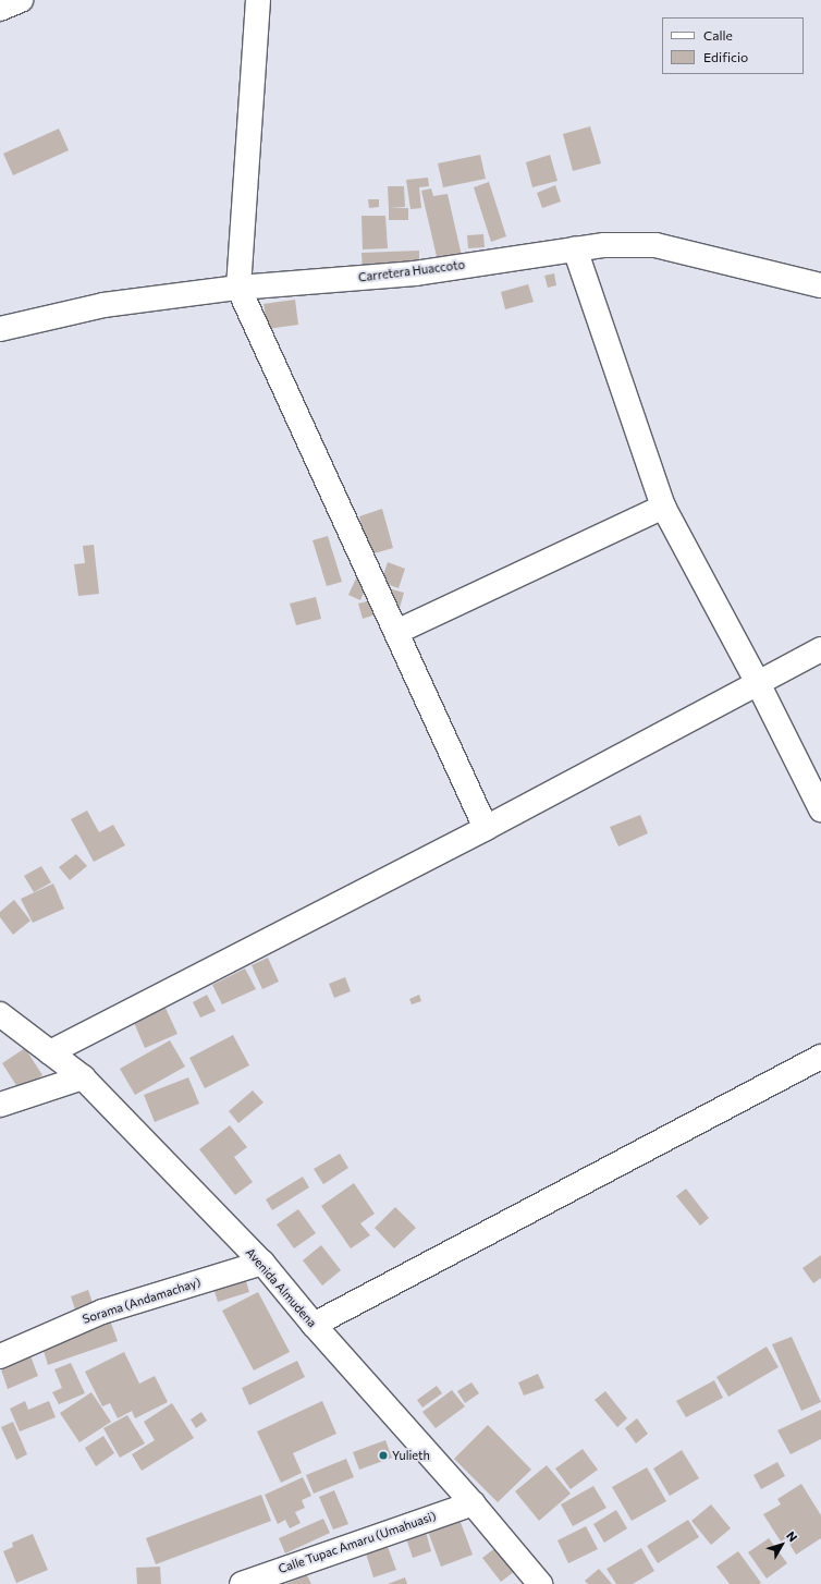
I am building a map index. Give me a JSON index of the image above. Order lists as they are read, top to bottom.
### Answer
{
  "streets": {
    "street": [
      "Carretera Huaccoto",
      "Avenida Almudena",
      "Sorama (Andamachay)",
      "Calle Tupac Amaru (Umahuasi)"
    ]
  },
  "crossings": [
    ["Avenida Almudena", "Sorama (Andamachay)"],
    ["Avenida Almudena", "Calle Tupac Amaru (Umahuasi)"]
  ],
  "places": ["Yulieth"],
  "legend": ["Calle", "Edificio"],
  "north": "top right"
}
